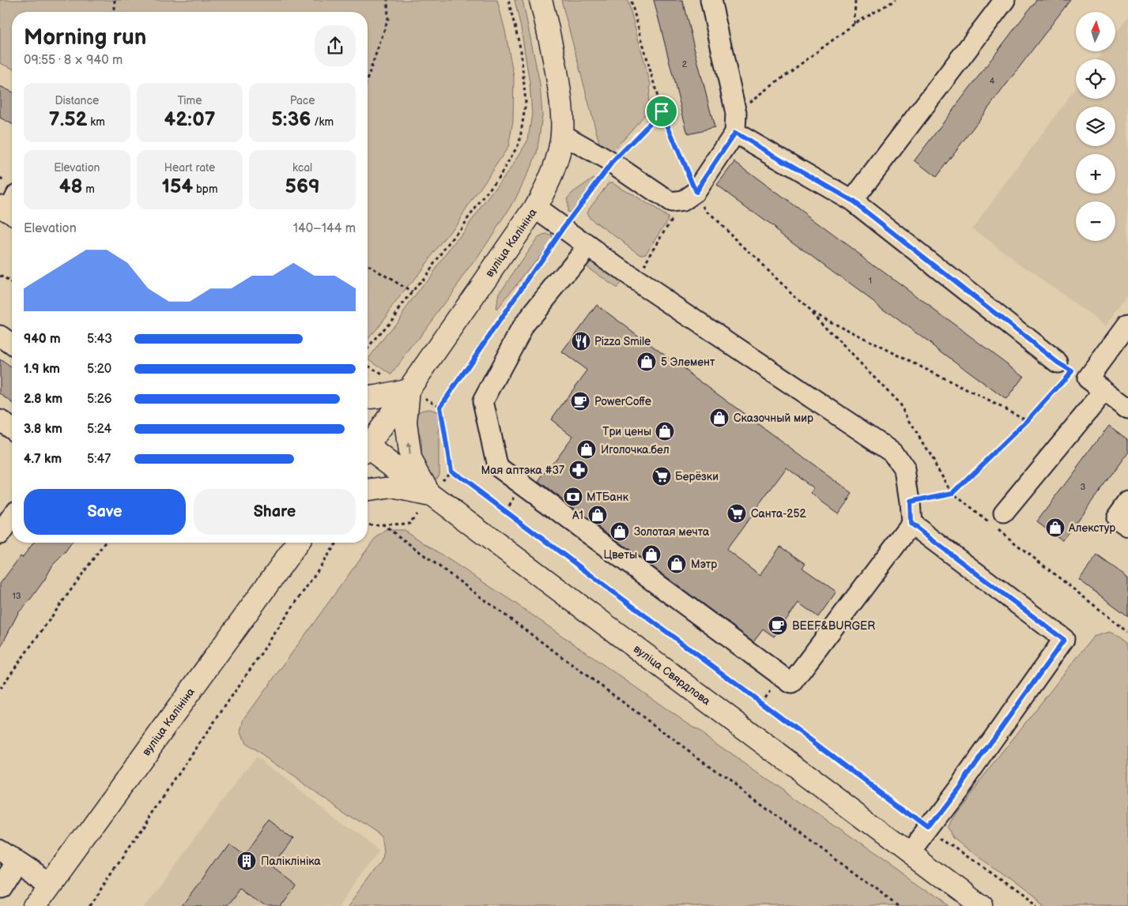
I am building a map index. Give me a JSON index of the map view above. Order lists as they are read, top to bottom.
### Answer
{
  "streets": {
    "main road": ["вуліца Калініна", "вуліца Свярдлова"]
  },
  "places": {
    "restaurant": ["Pizza Smile"],
    "shop": [
      "5 Элемент",
      "Сказочный мир",
      "Три цены",
      "Иголочка.бел",
      "A1",
      "Алекстур",
      "Золотая мечта",
      "Цветы",
      "Мэтр"
    ],
    "cafe": ["PowerCoffe", "BEEF&BURGER"],
    "pharmacy": ["Мая аптэка #37"],
    "supermarket": ["Берёзки", "Санта-252"],
    "bank": ["МТБанк"],
    "building": ["Паліклініка"]
  },
  "house_numbers": [
    "2",
    "4",
    "1",
    "3",
    "13"
  ],
  "north": "top",
  "page": {
    "map_buttons": ["+", "−"],
    "heading": ["Morning run", "09:55 · 8 × 940 m"],
    "stats": [
      ["Distance", "7.52 km"],
      ["Time", "42:07"],
      ["Pace", "5:36 /km"],
      ["Elevation", "48 m"],
      ["Heart rate", "154 bpm"],
      ["kcal", "569"]
    ],
    "chart": ["Elevation", "140–144 m"],
    "list": [
      {
        "name": "940 m",
        "note": "5:43"
      },
      {
        "name": "1.9 km",
        "note": "5:20"
      },
      {
        "name": "2.8 km",
        "note": "5:26"
      },
      {
        "name": "3.8 km",
        "note": "5:24"
      },
      {
        "name": "4.7 km",
        "note": "5:47"
      }
    ],
    "buttons": ["Save", "Share"]
  }
}
